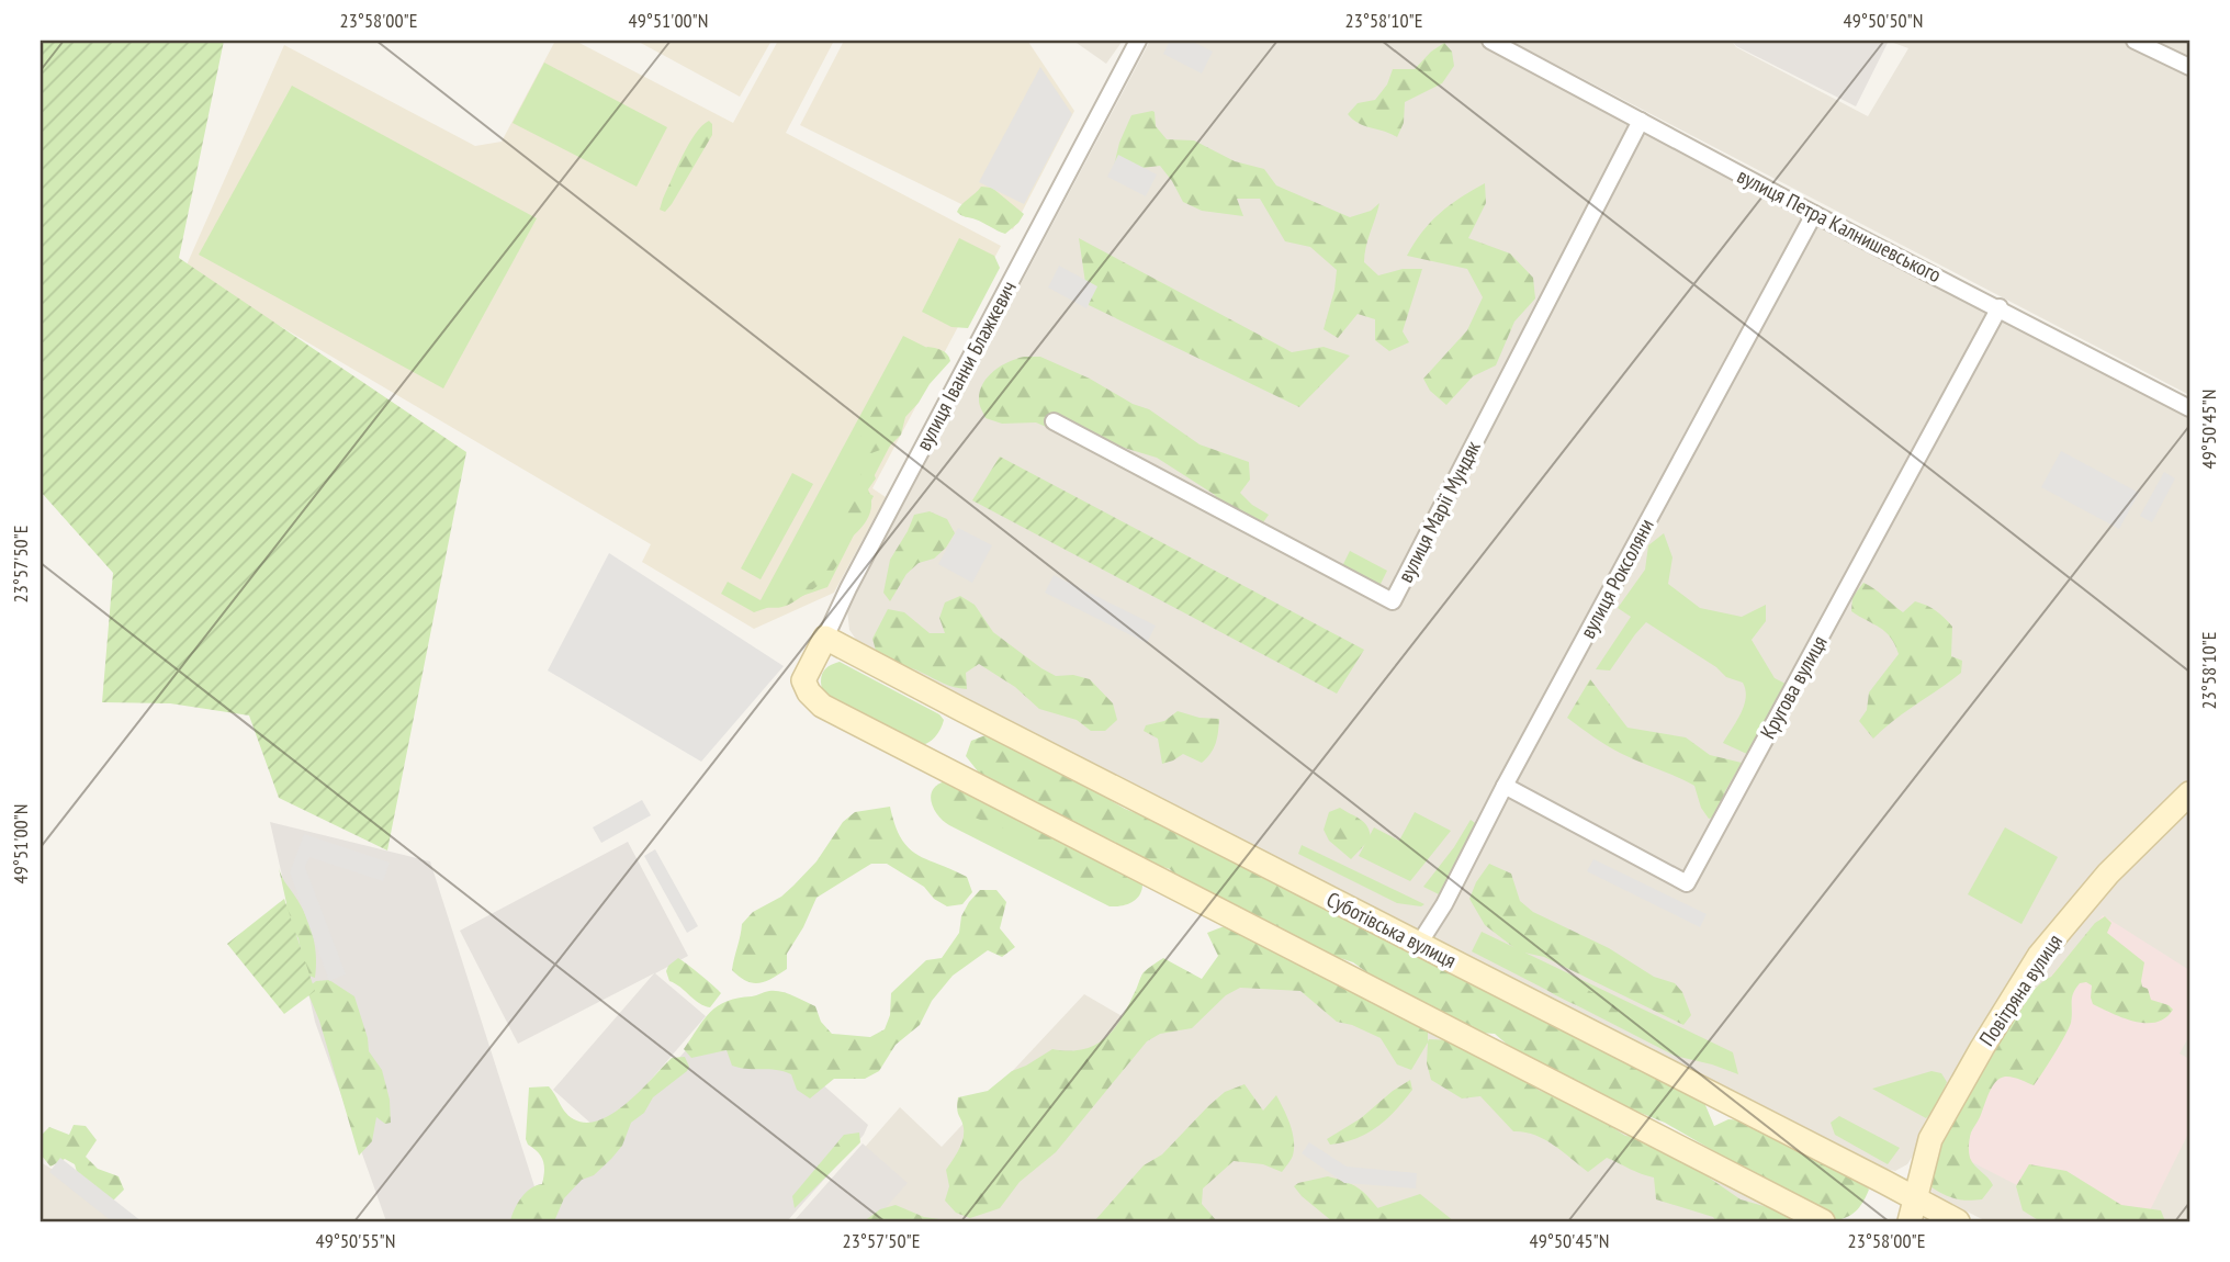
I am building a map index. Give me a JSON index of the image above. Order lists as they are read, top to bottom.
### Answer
{
  "streets": {
    "street": [
      "вулиця Петра Калнишевського",
      "вулиця Іванни Блажкевич",
      "вулиця Марії Мундяк",
      "вулиця Роксоляни",
      "Кругова вулиця",
      "Суботівська вулиця",
      "Повітряна вулиця"
    ]
  },
  "crossings": [
    ["вулиця Петра Калнишевського", "вулиця Марії Мундяк"],
    ["вулиця Петра Калнишевського", "вулиця Роксоляни"],
    ["вулиця Петра Калнишевського", "Кругова вулиця"],
    ["вулиця Іванни Блажкевич", "Суботівська вулиця"],
    ["вулиця Роксоляни", "Кругова вулиця"],
    ["вулиця Роксоляни", "Суботівська вулиця"],
    ["Суботівська вулиця", "Повітряна вулиця"]
  ],
  "coordinates": [
    "23°58'00\"E",
    "49°51'00\"N",
    "23°58'10\"E",
    "49°50'50\"N",
    "49°50'45\"N",
    "23°57'50\"E",
    "49°50'55\"N"
  ]
}
